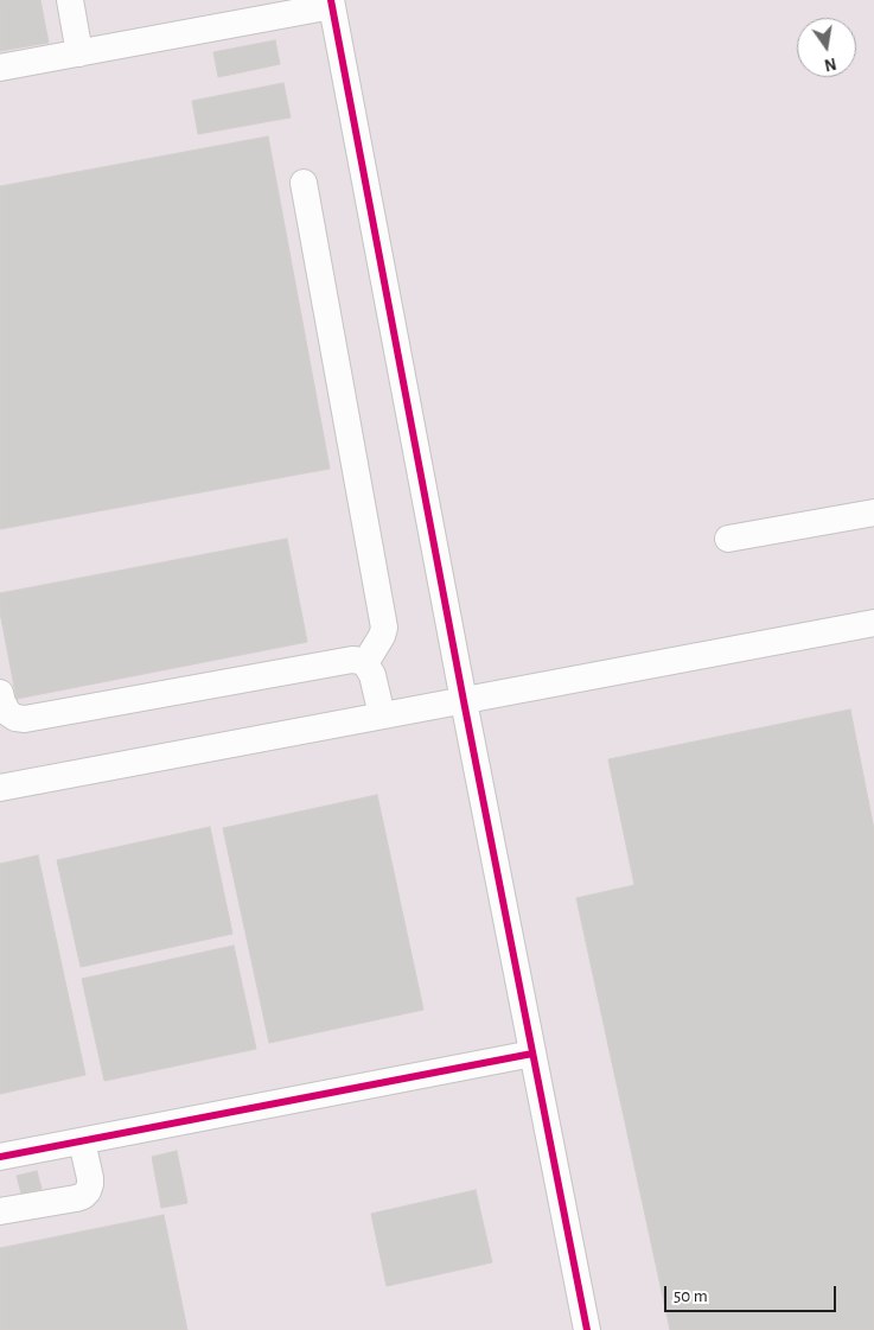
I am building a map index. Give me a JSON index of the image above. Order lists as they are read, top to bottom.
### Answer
{
  "scale_bar": "50 m",
  "north": "bottom"
}
